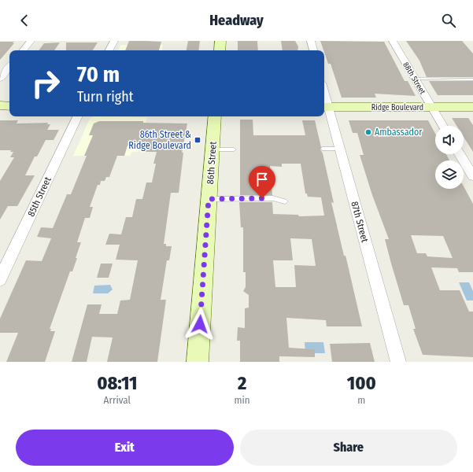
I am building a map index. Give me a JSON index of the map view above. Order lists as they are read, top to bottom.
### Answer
{
  "streets": {
    "main road": ["Ridge Boulevard", "86th Street"],
    "street": ["88th Street", "85th Street", "87th Street"]
  },
  "crossings": [
    ["88th Street", "Ridge Boulevard"],
    ["Ridge Boulevard", "87th Street"]
  ],
  "places": {
    "other": ["Ambassador"],
    "transit": ["86th Street & Ridge Boulevard"]
  },
  "page": {
    "header": "Headway",
    "turn": ["70 m", "Turn right"],
    "eta": [
      "08:11",
      "Arrival",
      "2",
      "min",
      "100",
      "m"
    ],
    "buttons": ["Exit", "Share"]
  }
}
